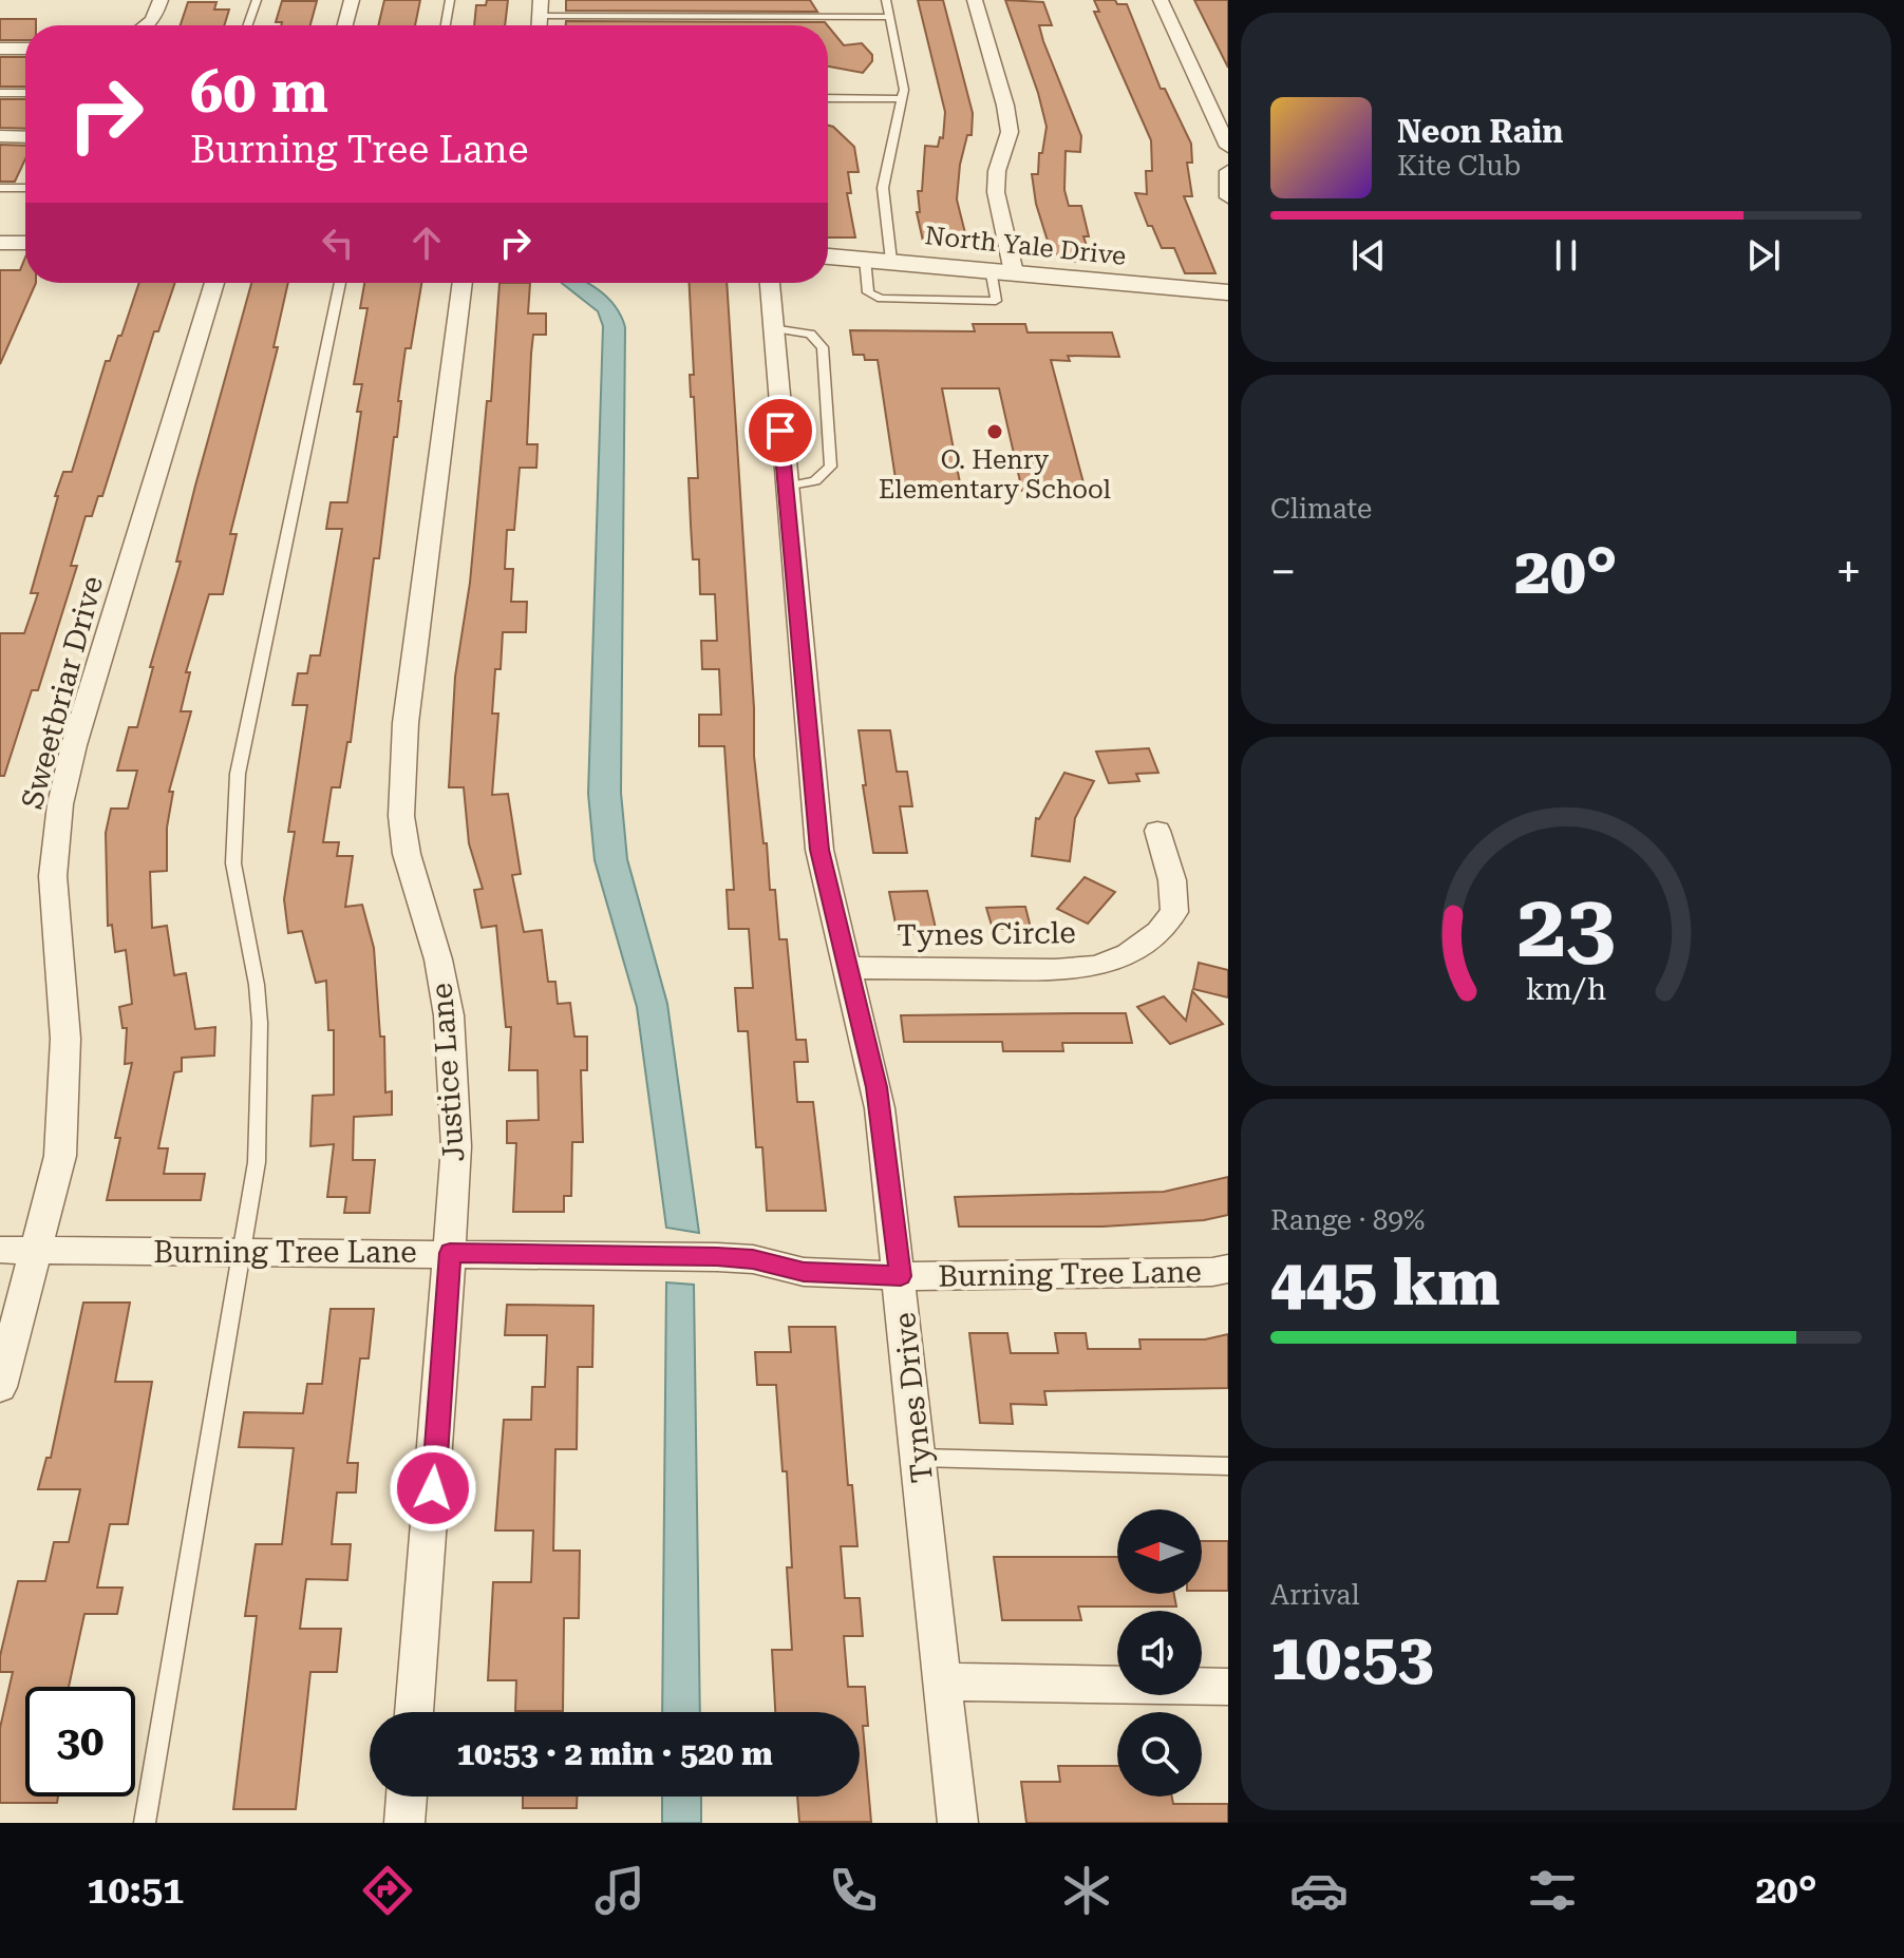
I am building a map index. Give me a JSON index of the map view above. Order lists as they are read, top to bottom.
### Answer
{
  "streets": {
    "street": [
      "North Yale Drive",
      "Sweetbriar Drive",
      "Tynes Circle",
      "Justice Lane",
      "Burning Tree Lane",
      "Tynes Drive"
    ]
  },
  "crossings": [
    ["Sweetbriar Drive", "Burning Tree Lane"],
    ["Tynes Circle", "Tynes Drive"],
    ["Justice Lane", "Burning Tree Lane"],
    ["Burning Tree Lane", "Tynes Drive"]
  ],
  "places": ["O. Henry Elementary School"],
  "north": "left",
  "page": {
    "turn": ["60 m", "Burning Tree Lane"],
    "song": ["Neon Rain", "Kite Club"],
    "tile": [
      "Climate",
      ["Range · 89%", "445 km"],
      ["Arrival", "10:53"]
    ],
    "heat": ["−", "20°", "+"],
    "limit": "30",
    "trip": "10:53 · 2 min · 520 m",
    "tabs": ["10:51", "20°"],
    "gauge": ["23", "km/h"]
  }
}
